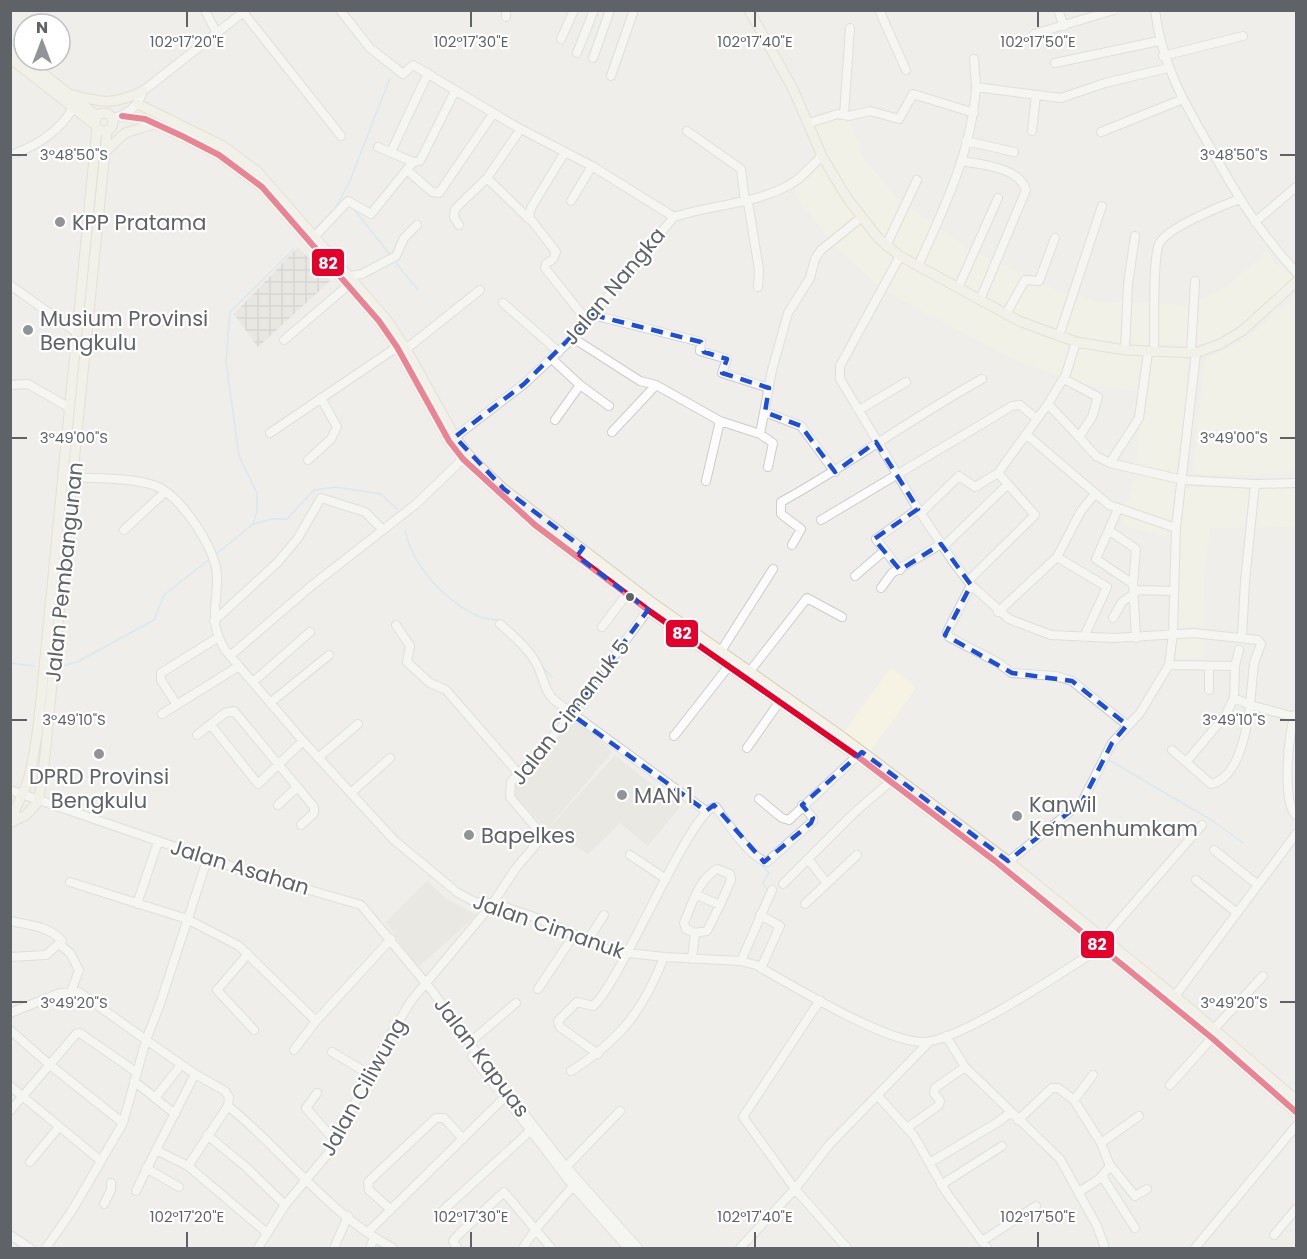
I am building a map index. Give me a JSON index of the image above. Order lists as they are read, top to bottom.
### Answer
{
  "streets": {
    "main road": ["Jalan Pembangunan"],
    "street": [
      "Jalan Nangka",
      "Jalan Cimanuk 5",
      "Jalan Asahan",
      "Jalan Cimanuk",
      "Jalan Kapuas",
      "Jalan Ciliwung"
    ]
  },
  "crossings": [
    ["Jalan Pembangunan", "Jalan Asahan"],
    ["Jalan Pembangunan", "Jalan Cimanuk"],
    ["Jalan Cimanuk 5", "Jalan Cimanuk"],
    ["Jalan Cimanuk 5", "Jalan Ciliwung"],
    ["Jalan Asahan", "Jalan Kapuas"],
    ["Jalan Asahan", "Jalan Ciliwung"],
    ["Jalan Cimanuk", "Jalan Ciliwung"],
    ["Jalan Kapuas", "Jalan Ciliwung"]
  ],
  "places": [
    "KPP Pratama",
    "Musium Provinsi Bengkulu",
    "DPRD Provinsi Bengkulu",
    "MAN 1",
    "Kanwil Kemenhumkam",
    "Bapelkes"
  ],
  "lines": ["transit line 82"],
  "north": "top",
  "coordinates": [
    "102°17'20\"E",
    "102°17'30\"E",
    "102°17'40\"E",
    "102°17'50\"E",
    "3°48'50\"S",
    "3°49'00\"S",
    "3°49'10\"S",
    "3°49'20\"S"
  ]
}
